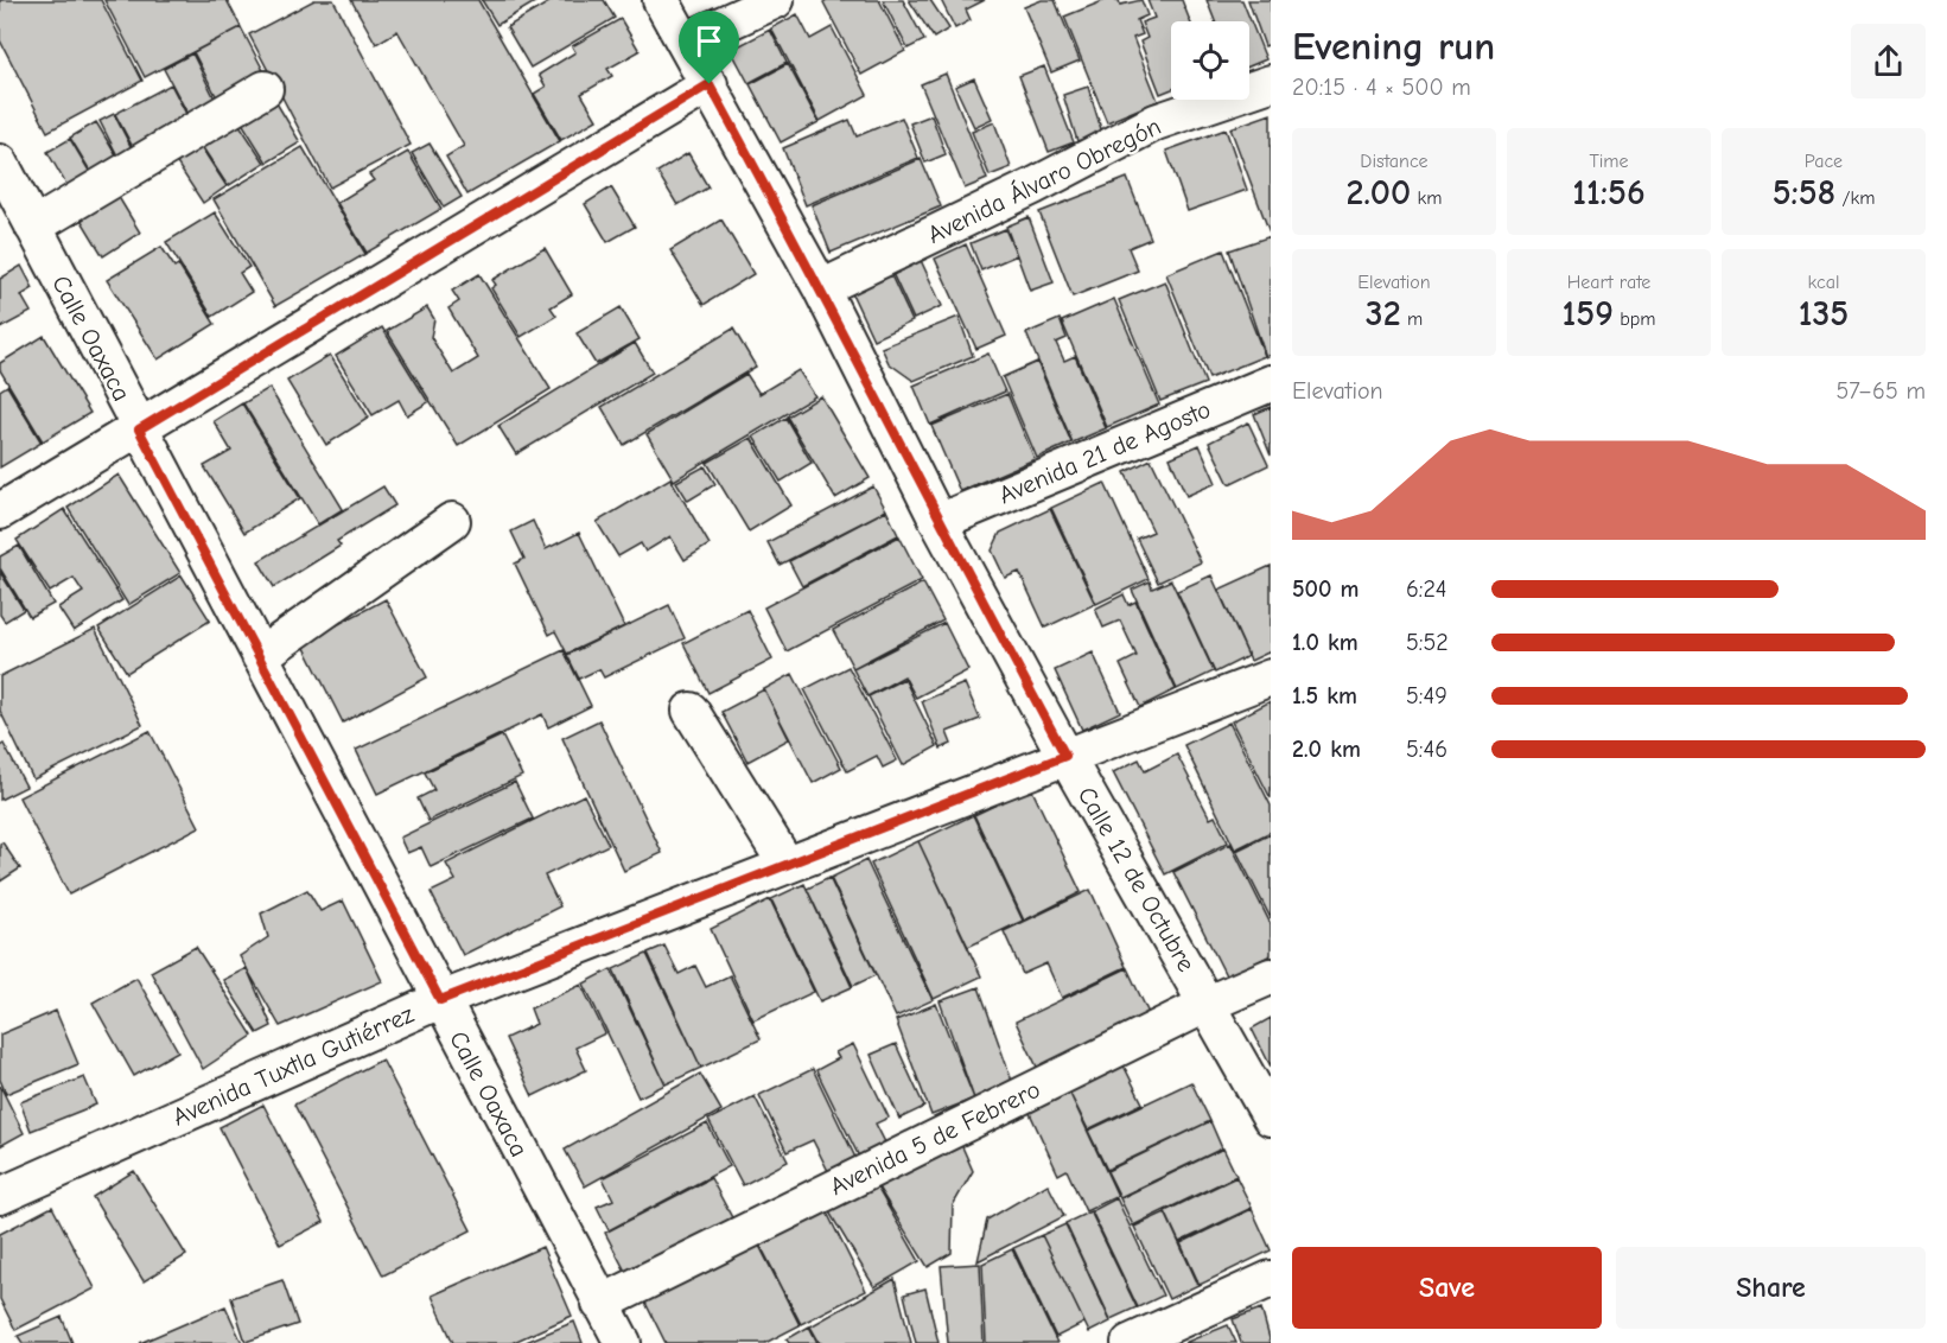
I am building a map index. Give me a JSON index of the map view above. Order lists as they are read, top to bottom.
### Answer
{
  "streets": {
    "street": [
      "Avenida Álvaro Obregón",
      "Calle Oaxaca",
      "Avenida 21 de Agosto",
      "Calle 12 de Octubre",
      "Avenida Tuxtla Gutiérrez",
      "Avenida 5 de Febrero"
    ]
  },
  "crossings": [
    ["Avenida Álvaro Obregón", "Calle 12 de Octubre"],
    ["Calle Oaxaca", "Avenida Tuxtla Gutiérrez"],
    ["Calle Oaxaca", "Avenida 5 de Febrero"],
    ["Avenida 21 de Agosto", "Calle 12 de Octubre"],
    ["Calle 12 de Octubre", "Avenida Tuxtla Gutiérrez"],
    ["Calle 12 de Octubre", "Avenida 5 de Febrero"]
  ],
  "page": {
    "heading": ["Evening run", "20:15 · 4 × 500 m"],
    "stats": [
      ["Distance", "2.00 km"],
      ["Time", "11:56"],
      ["Pace", "5:58 /km"],
      ["Elevation", "32 m"],
      ["Heart rate", "159 bpm"],
      ["kcal", "135"]
    ],
    "chart": ["Elevation", "57–65 m"],
    "list": [
      {
        "name": "500 m",
        "note": "6:24"
      },
      {
        "name": "1.0 km",
        "note": "5:52"
      },
      {
        "name": "1.5 km",
        "note": "5:49"
      },
      {
        "name": "2.0 km",
        "note": "5:46"
      }
    ],
    "buttons": ["Save", "Share"]
  }
}
